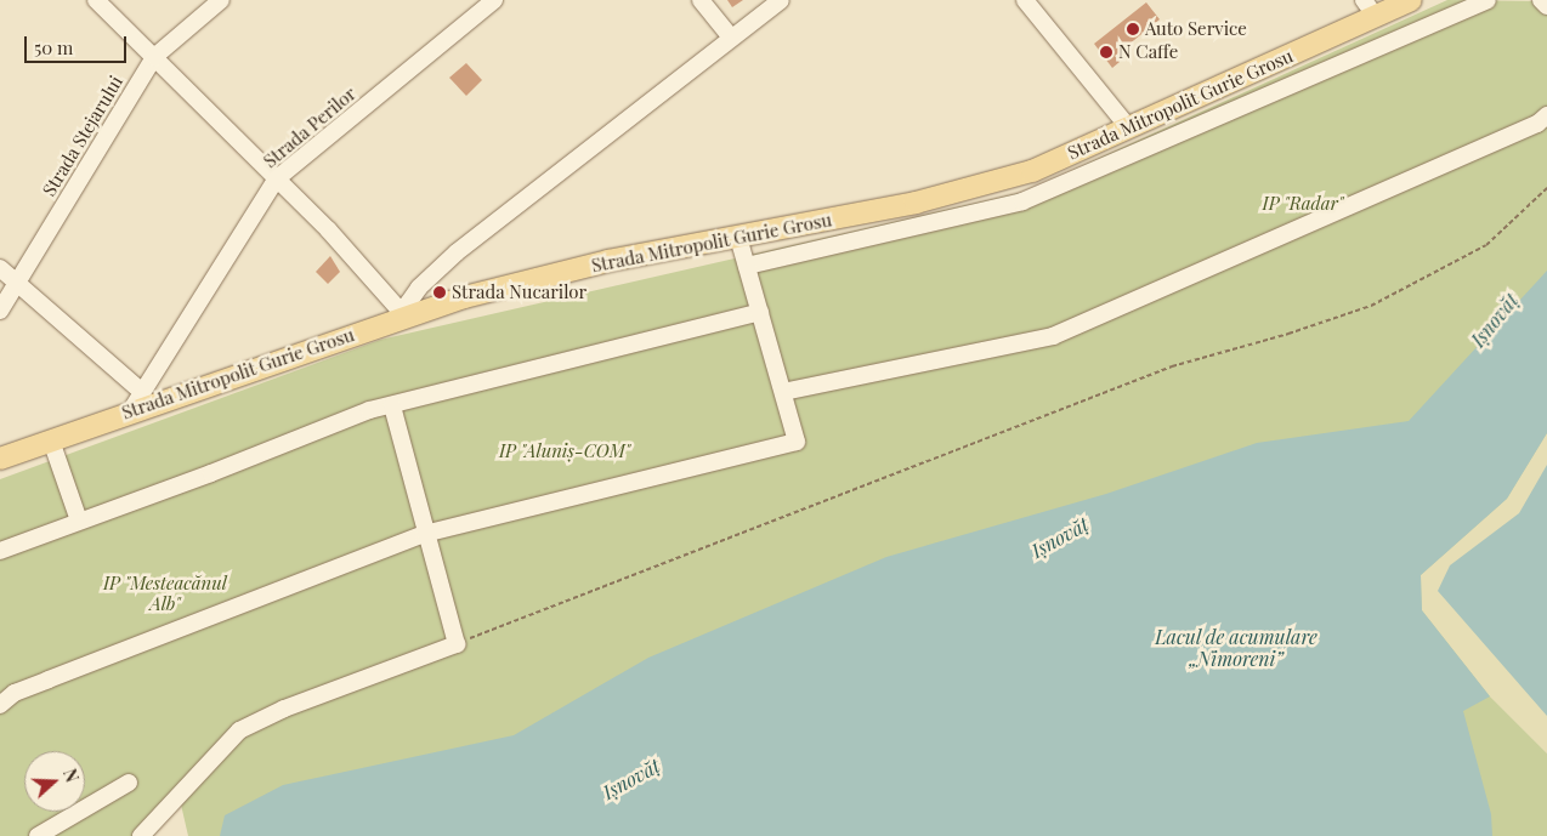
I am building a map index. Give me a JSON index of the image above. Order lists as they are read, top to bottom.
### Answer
{
  "streets": {
    "main road": ["Strada Mitropolit Gurie Grosu"],
    "street": ["Strada Perilor", "Strada Stejarului"]
  },
  "crossings": [
    ["Strada Mitropolit Gurie Grosu", "Strada Perilor"]
  ],
  "water": ["Ișnovăț", "Lacul de acumulare „Nimoreni”"],
  "parks": ["IP \"Radar\"", "IP \"Aluniș-COM\"", "IP \"Mesteacănul Alb\""],
  "places": ["Auto Service", "N Caffe", "Strada Nucarilor"],
  "scale_bar": "50 m",
  "north": "right"
}
